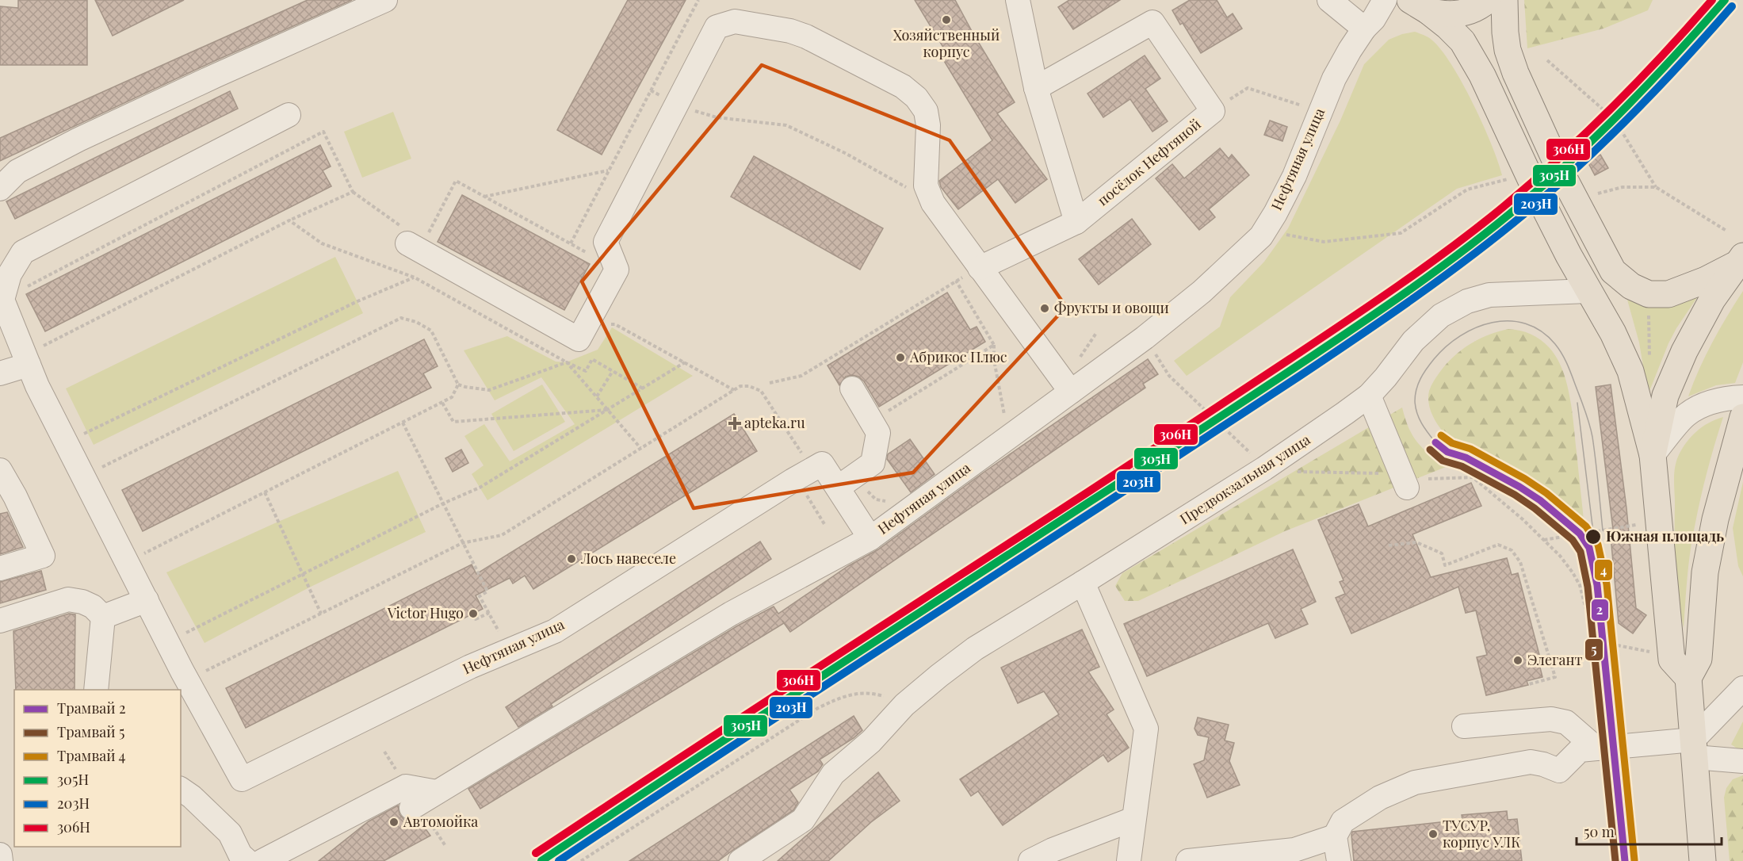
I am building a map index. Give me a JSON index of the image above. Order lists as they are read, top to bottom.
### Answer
{
  "streets": {
    "street": ["Нефтяная улица", "посёлок Нефтяной", "Предвокзальная улица"]
  },
  "places": {
    "other": [
      "Хозяйственный корпус",
      "Фрукты и овощи",
      "Абрикос Плюс",
      "Южная площадь",
      "Лось навеселе",
      "Victor Hugo",
      "Элегант",
      "Автомойка",
      "ТУСУР, корпус УЛК"
    ],
    "health": ["apteka.ru"]
  },
  "lines": [
    "transit line 305Н",
    "transit line 306Н",
    "transit line 203Н",
    "tram line 4",
    "tram line 2",
    "tram line 5"
  ],
  "legend": [
    "Трамвай 2",
    "Трамвай 5",
    "Трамвай 4",
    "305Н",
    "203Н",
    "306Н"
  ],
  "scale_bar": "50 m"
}
